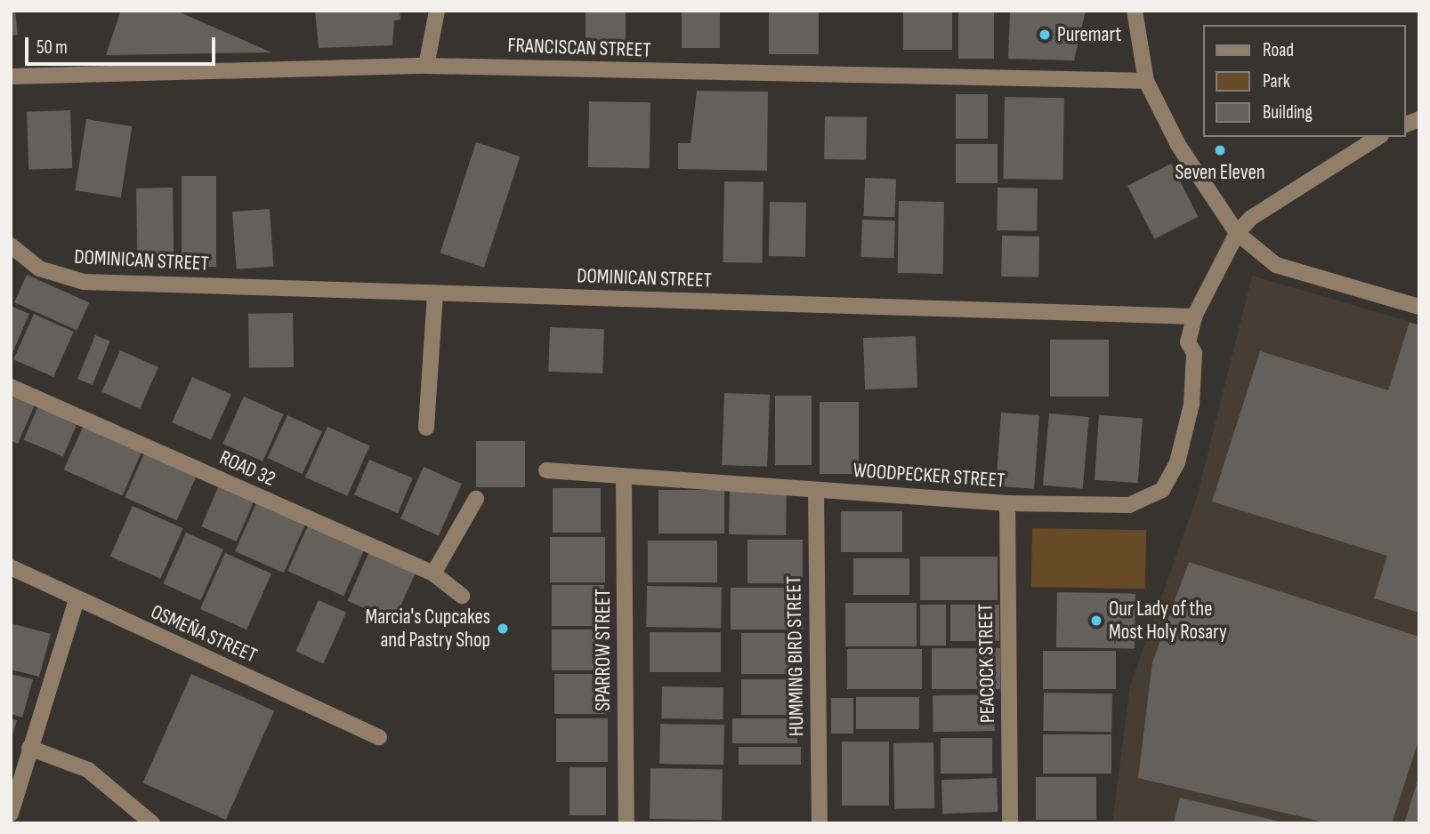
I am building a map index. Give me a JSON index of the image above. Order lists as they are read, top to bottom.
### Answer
{
  "streets": {
    "street": [
      "FRANCISCAN STREET",
      "DOMINICAN STREET",
      "ROAD 32",
      "WOODPECKER STREET",
      "OSMEÑA STREET",
      "SPARROW STREET",
      "HUMMING BIRD STREET",
      "PEACOCK STREET"
    ]
  },
  "crossings": [
    ["DOMINICAN STREET", "WOODPECKER STREET"],
    ["WOODPECKER STREET", "SPARROW STREET"],
    ["WOODPECKER STREET", "HUMMING BIRD STREET"],
    ["WOODPECKER STREET", "PEACOCK STREET"]
  ],
  "places": [
    "Puremart",
    "Seven Eleven",
    "Our Lady of the Most Holy Rosary",
    "Marcia's Cupcakes and Pastry Shop"
  ],
  "legend": ["Road", "Park", "Building"],
  "scale_bar": "50 m"
}
